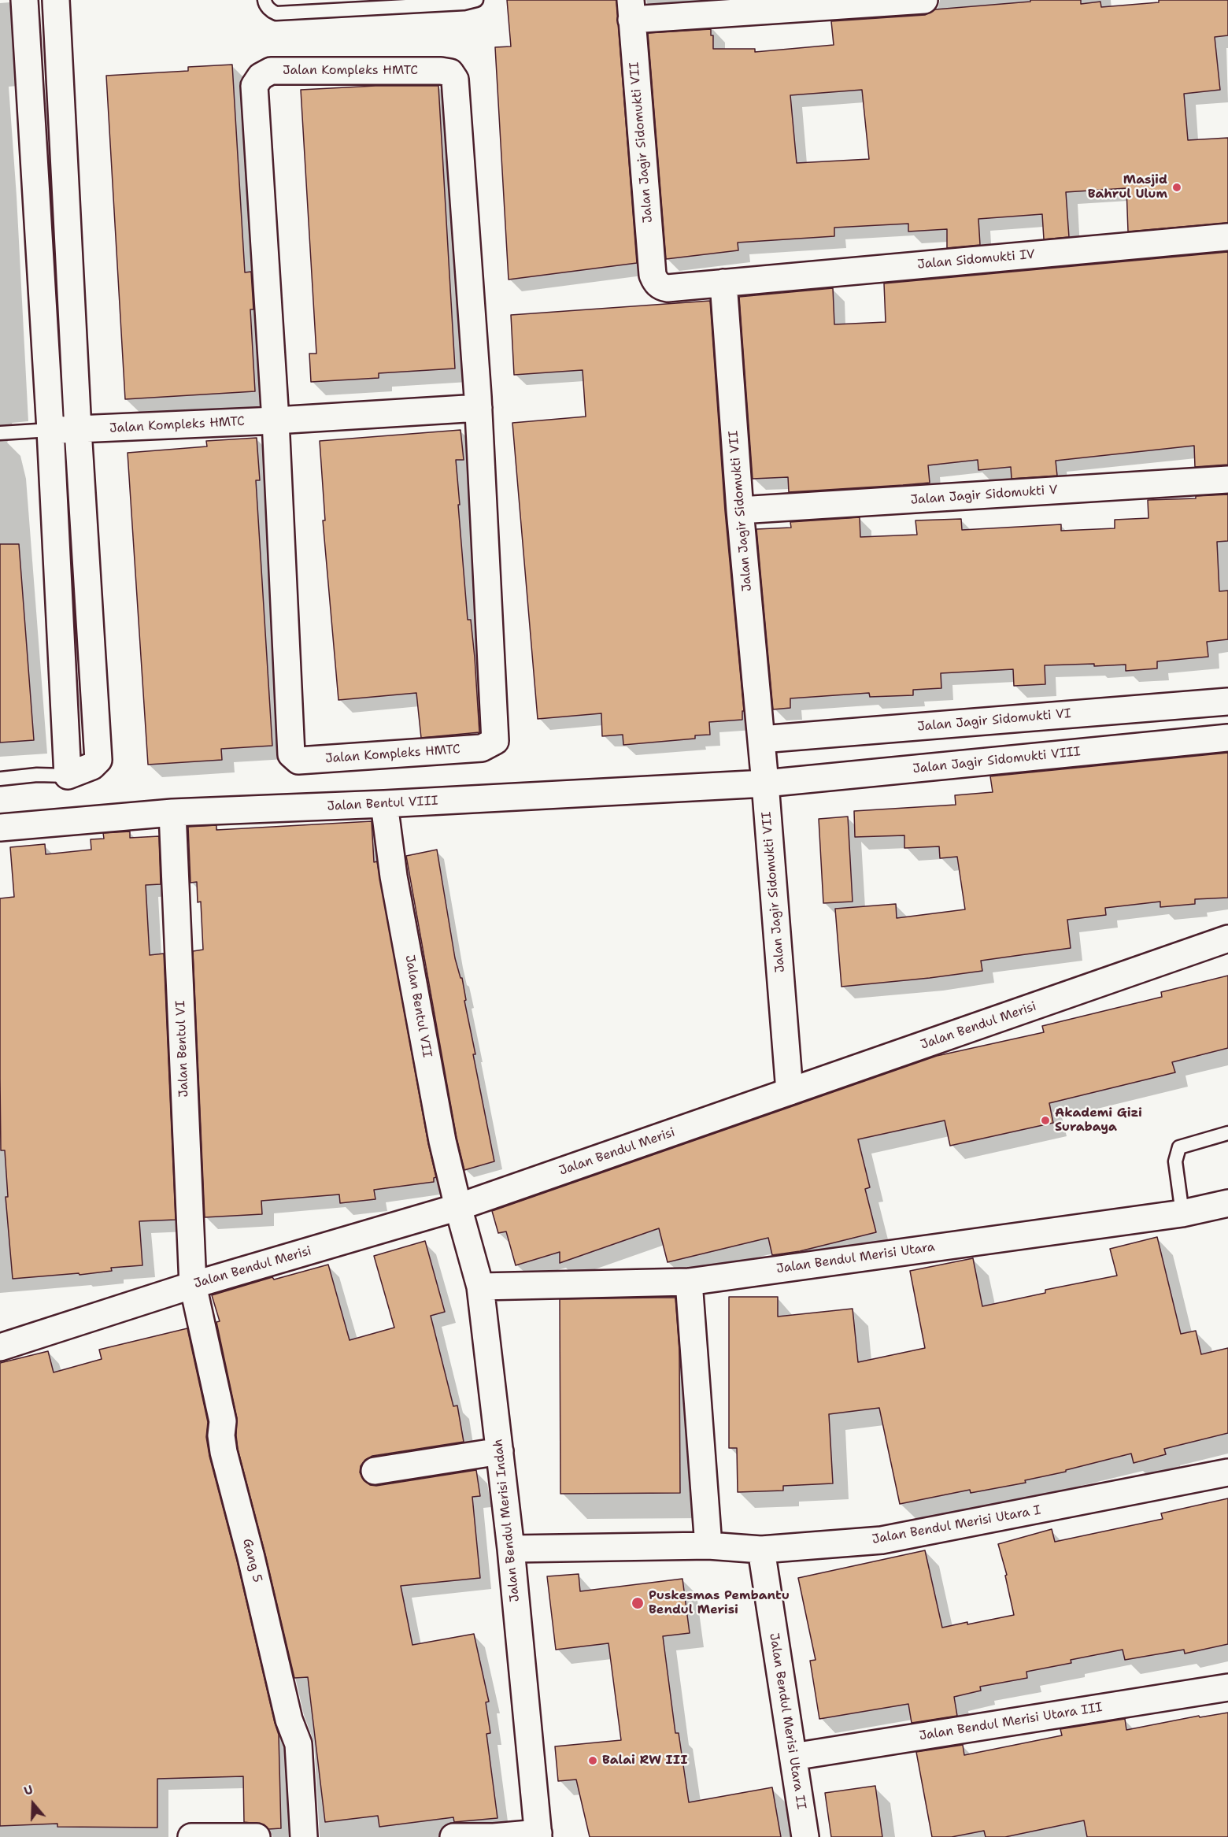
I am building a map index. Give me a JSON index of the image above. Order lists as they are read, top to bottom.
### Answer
{
  "streets": {
    "street": [
      "Jalan Kompleks HMTC",
      "Jalan Jagir Sidomukti VII",
      "Jalan Sidomukti IV",
      "Jalan Jagir Sidomukti V",
      "Jalan Jagir Sidomukti VI",
      "Jalan Jagir Sidomukti VIII",
      "Jalan Bentul VIII",
      "Jalan Bentul VII",
      "Jalan Bendul Merisi",
      "Jalan Bentul VI",
      "Jalan Bendul Merisi Utara",
      "Jalan Bendul Merisi Indah",
      "Jalan Bendul Merisi Utara I",
      "Gang 5",
      "Jalan Bendul Merisi Utara II",
      "Jalan Bendul Merisi Utara III"
    ]
  },
  "crossings": [
    ["Jalan Jagir Sidomukti VII", "Jalan Sidomukti IV"],
    ["Jalan Jagir Sidomukti VII", "Jalan Jagir Sidomukti V"],
    ["Jalan Jagir Sidomukti VII", "Jalan Jagir Sidomukti VI"],
    ["Jalan Jagir Sidomukti VII", "Jalan Jagir Sidomukti VIII"],
    ["Jalan Jagir Sidomukti VII", "Jalan Bentul VIII"],
    ["Jalan Jagir Sidomukti VII", "Jalan Bendul Merisi"],
    ["Jalan Jagir Sidomukti VI", "Jalan Jagir Sidomukti VIII"],
    ["Jalan Jagir Sidomukti VI", "Jalan Bentul VIII"],
    ["Jalan Jagir Sidomukti VIII", "Jalan Bentul VIII"],
    ["Jalan Bentul VIII", "Jalan Bentul VII"],
    ["Jalan Bentul VIII", "Jalan Bentul VI"],
    ["Jalan Bentul VII", "Jalan Bendul Merisi"],
    ["Jalan Bentul VII", "Jalan Bendul Merisi Indah"],
    ["Jalan Bendul Merisi", "Jalan Bentul VI"],
    ["Jalan Bendul Merisi", "Jalan Bendul Merisi Indah"],
    ["Jalan Bendul Merisi", "Gang 5"],
    ["Jalan Bentul VI", "Gang 5"],
    ["Jalan Bendul Merisi Utara", "Jalan Bendul Merisi Indah"],
    ["Jalan Bendul Merisi Indah", "Jalan Bendul Merisi Utara I"],
    ["Jalan Bendul Merisi Utara I", "Jalan Bendul Merisi Utara II"],
    ["Jalan Bendul Merisi Utara II", "Jalan Bendul Merisi Utara III"]
  ],
  "places": [
    "Masjid Bahrul Ulum",
    "Akademi Gizi Surabaya",
    "Puskesmas Pembantu Bendul Merisi",
    "Balai RW III"
  ],
  "north": "top"
}
